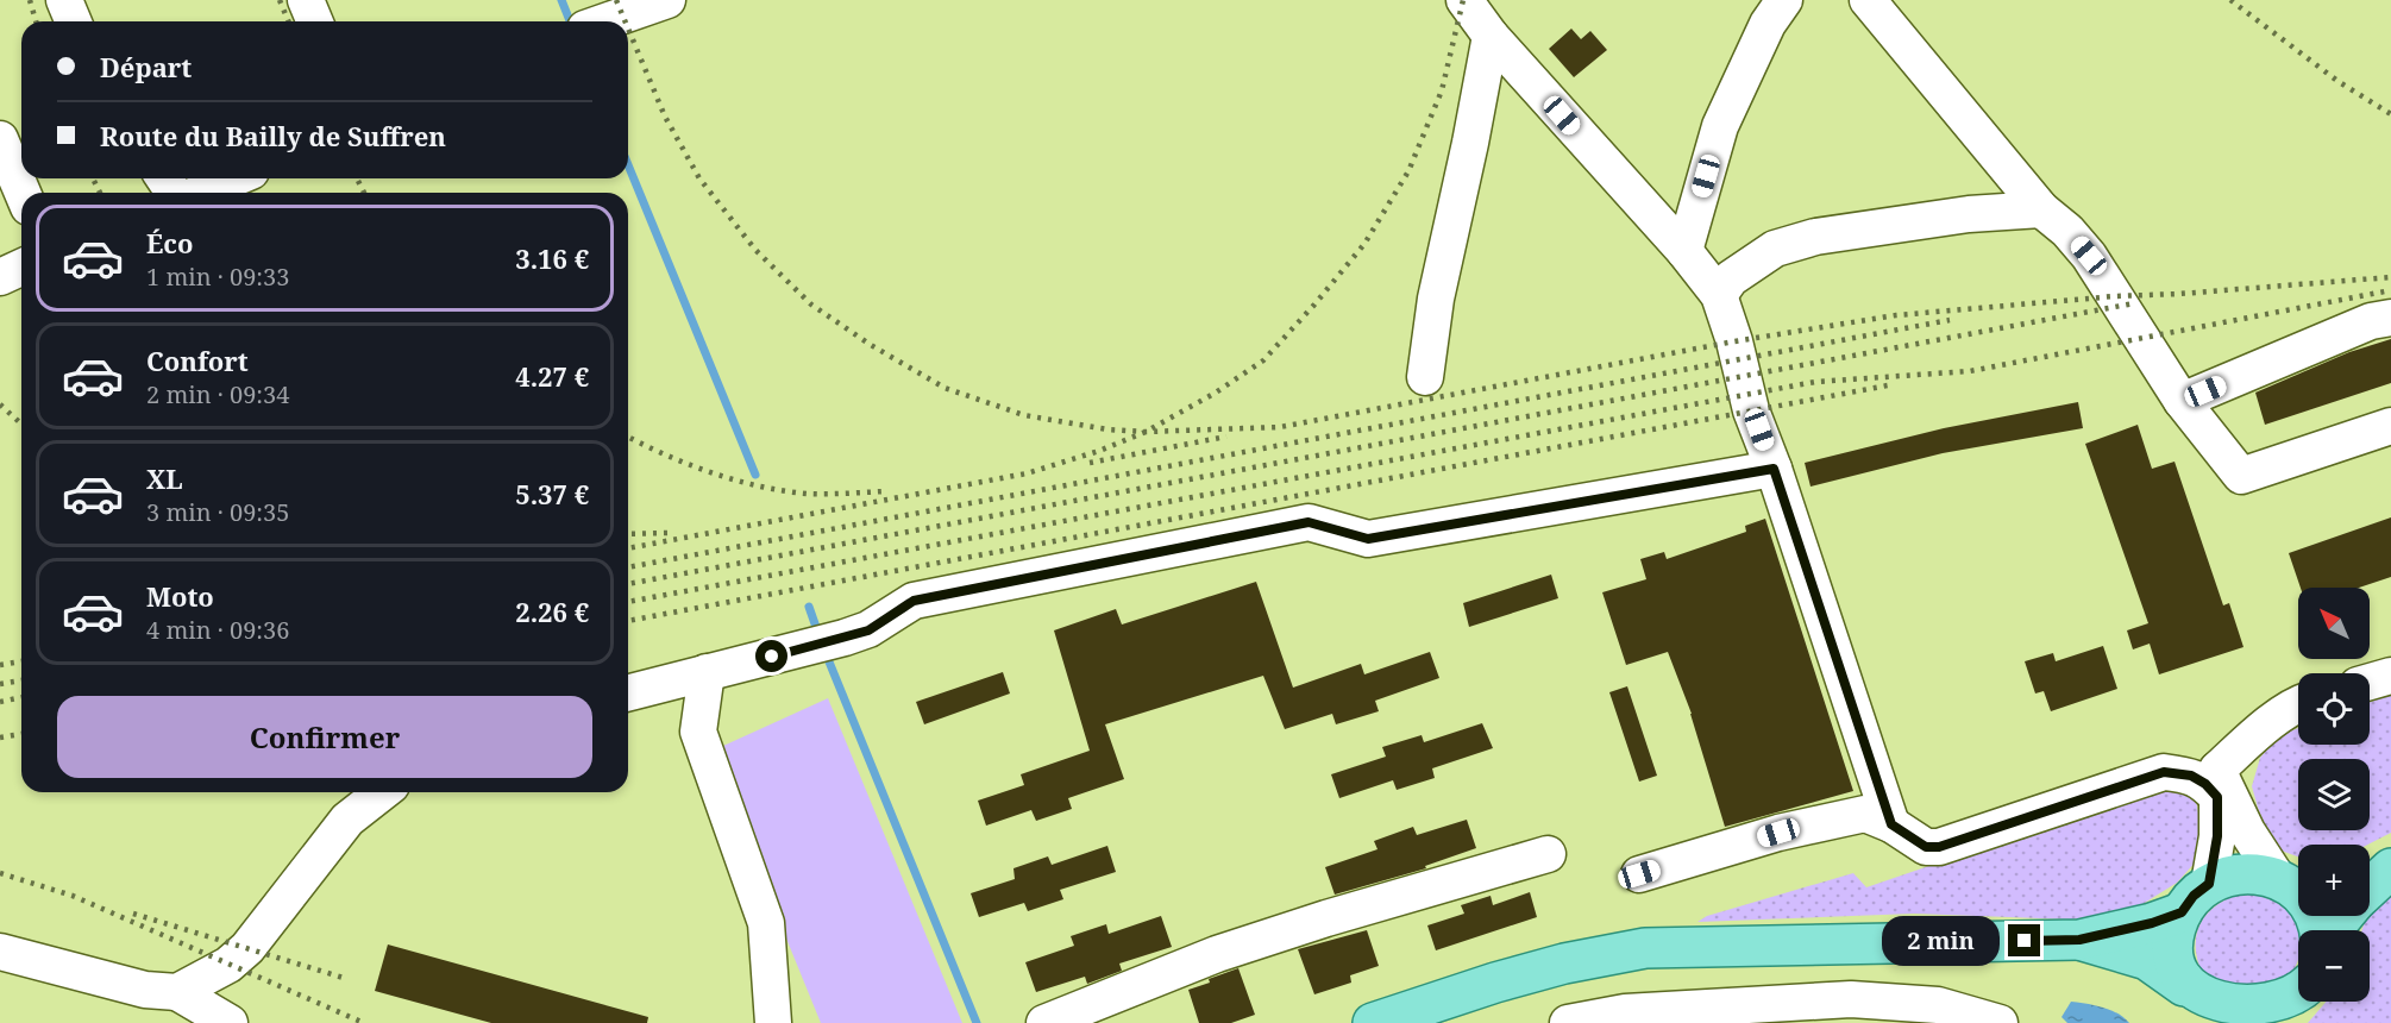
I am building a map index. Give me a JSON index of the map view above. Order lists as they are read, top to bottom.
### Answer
{
  "north": "top left",
  "page": {
    "banner": ["Départ", "Route du Bailly de Suffren"],
    "list": [
      {
        "name": "Éco",
        "note": "1 min · 09:33",
        "value": "3.16 €"
      },
      {
        "name": "Confort",
        "note": "2 min · 09:34",
        "value": "4.27 €"
      },
      {
        "name": "XL",
        "note": "3 min · 09:35",
        "value": "5.37 €"
      },
      {
        "name": "Moto",
        "note": "4 min · 09:36",
        "value": "2.26 €"
      }
    ],
    "map_buttons": ["+", "−"],
    "buttons": "Confirmer",
    "bubble": "2 min"
  }
}
